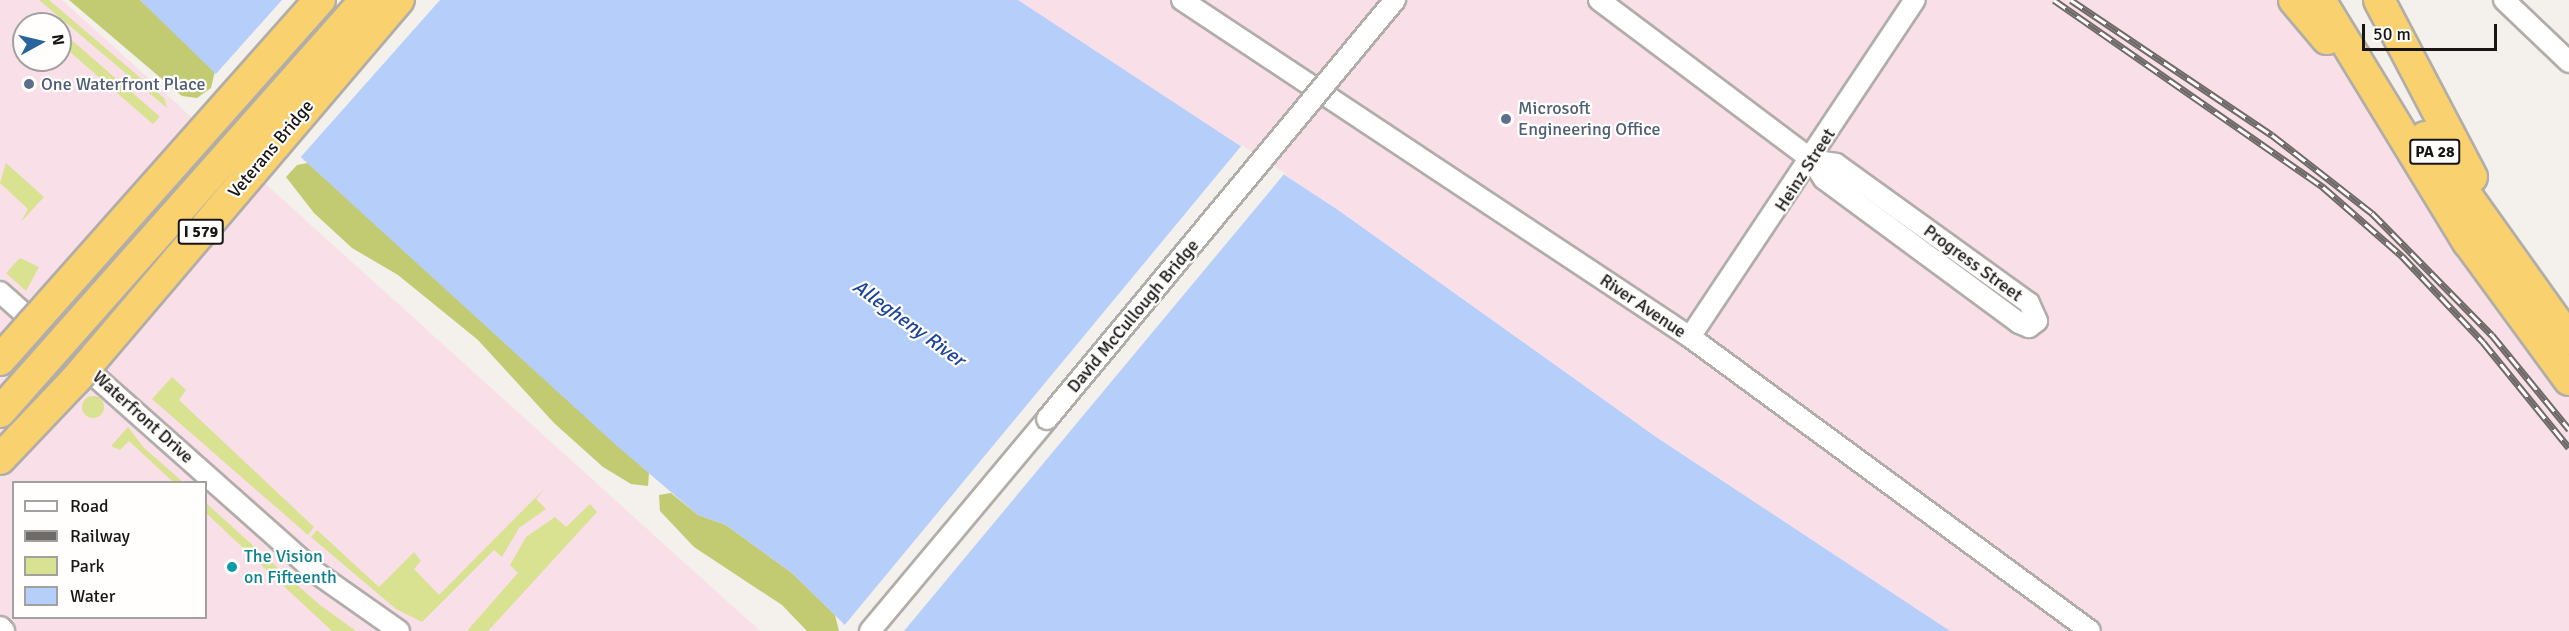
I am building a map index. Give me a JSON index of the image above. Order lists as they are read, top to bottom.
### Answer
{
  "streets": {
    "highway": ["Veterans Bridge", "PA 28", "I 579"],
    "street": [
      "Heinz Street",
      "Progress Street",
      "River Avenue",
      "David McCullough Bridge",
      "Waterfront Drive"
    ]
  },
  "crossings": [
    ["Heinz Street", "Progress Street"],
    ["Heinz Street", "River Avenue"]
  ],
  "water": ["Allegheny River"],
  "places": ["One Waterfront Place", "Microsoft Engineering Office", "The Vision on Fifteenth"],
  "legend": [
    "Road",
    "Railway",
    "Park",
    "Water"
  ],
  "scale_bar": "50 m",
  "north": "right"
}
